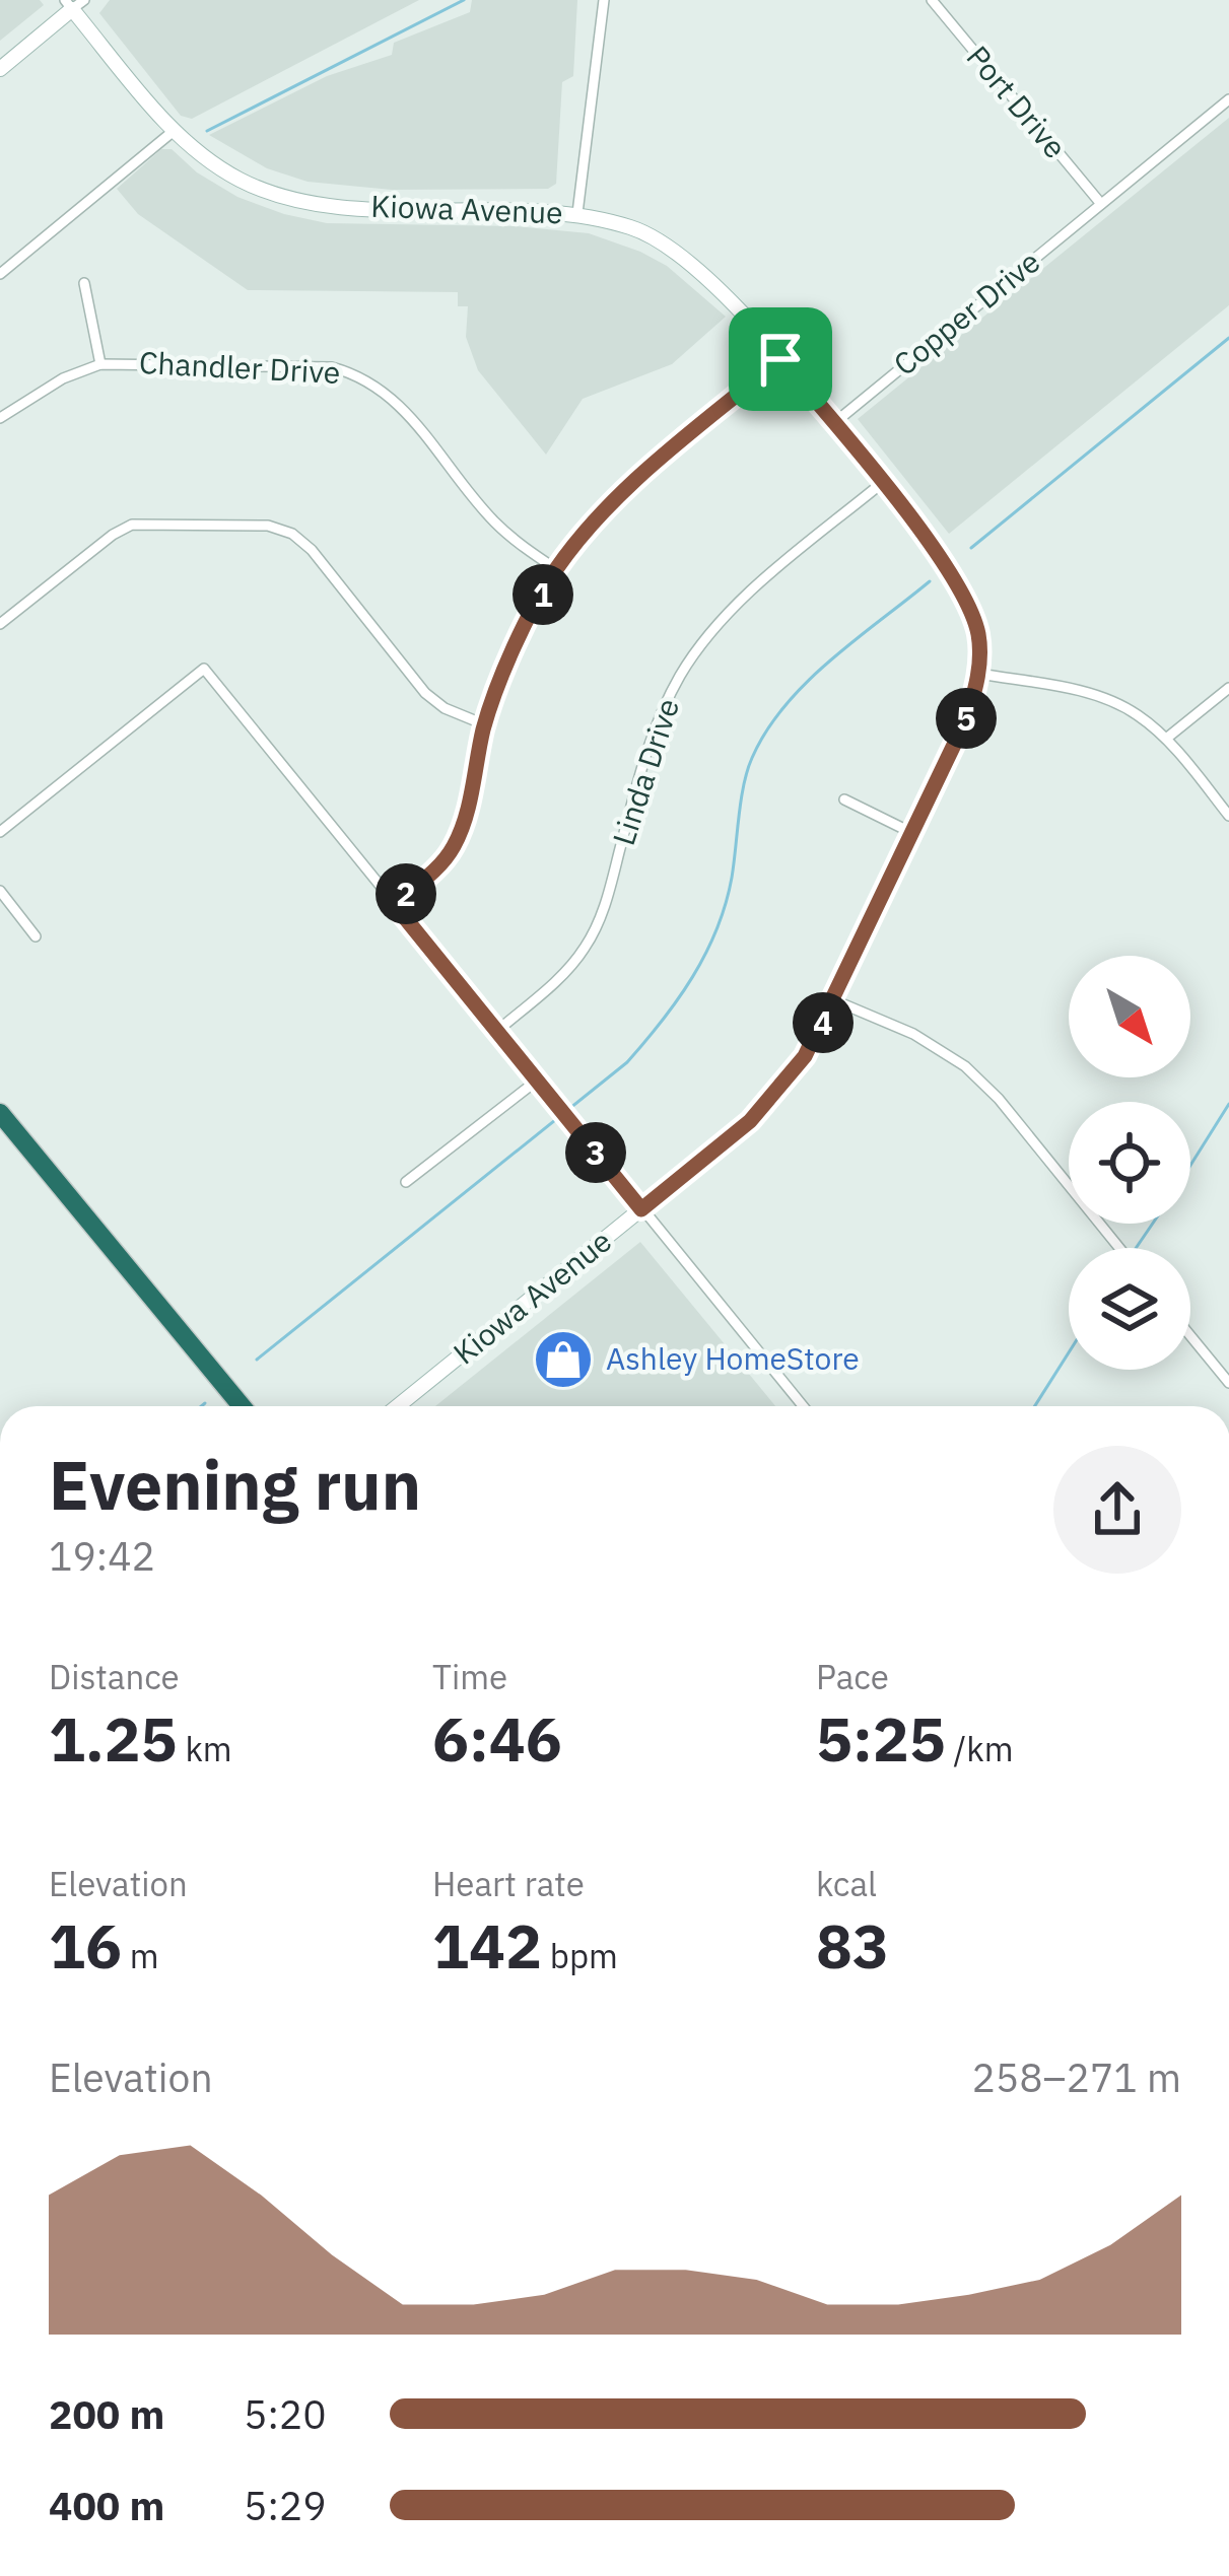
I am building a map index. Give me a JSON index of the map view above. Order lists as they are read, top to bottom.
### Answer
{
  "streets": {
    "street": [
      "Port Drive",
      "Kiowa Avenue",
      "Copper Drive",
      "Chandler Drive",
      "Linda Drive"
    ]
  },
  "crossings": [
    ["Port Drive", "Copper Drive"],
    ["Kiowa Avenue", "Copper Drive"],
    ["Kiowa Avenue", "Linda Drive"]
  ],
  "places": {
    "shop": ["Ashley HomeStore"]
  },
  "north": "bottom right",
  "page": {
    "pins": [
      "1",
      "5",
      "2",
      "4",
      "3"
    ],
    "heading": ["Evening run", "19:42"],
    "stats": [
      ["Distance", "1.25 km"],
      ["Time", "6:46"],
      ["Pace", "5:25 /km"],
      ["Elevation", "16 m"],
      ["Heart rate", "142 bpm"],
      ["kcal", "83"]
    ],
    "chart": ["Elevation", "258–271 m"],
    "list": [
      {
        "name": "200 m",
        "note": "5:20"
      },
      {
        "name": "400 m",
        "note": "5:29"
      }
    ]
  }
}
